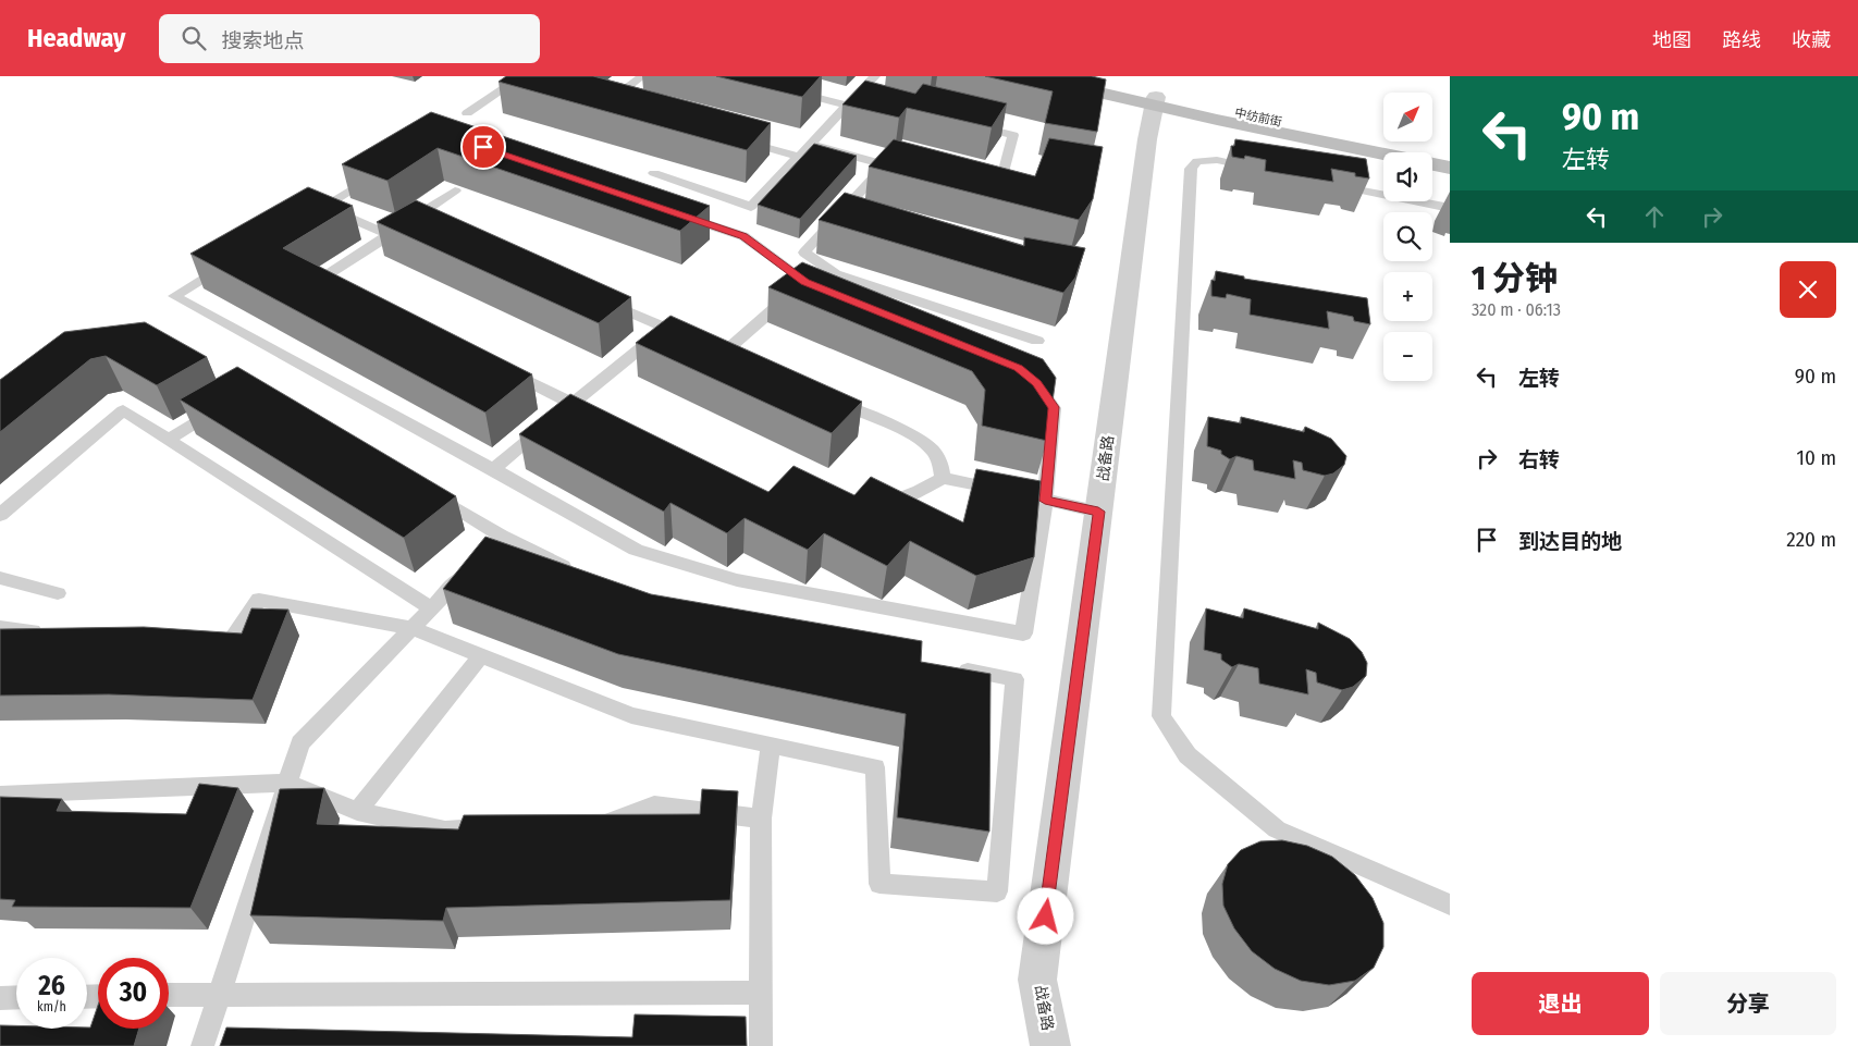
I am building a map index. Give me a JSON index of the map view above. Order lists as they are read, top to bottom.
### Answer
{
  "streets": {
    "street": ["中纺前街", "战备路"]
  },
  "crossings": [
    ["中纺前街", "战备路"]
  ],
  "north": "top right",
  "page": {
    "header": "Headway",
    "search": "搜索地点",
    "nav": ["地图", "路线", "收藏"],
    "turn": ["90 m", "左转"],
    "map_buttons": ["+", "−"],
    "heading": ["1 分钟", "320 m · 06:13"],
    "list": [
      {
        "name": "左转",
        "value": "90 m"
      },
      {
        "name": "右转",
        "value": "10 m"
      },
      {
        "name": "到达目的地",
        "value": "220 m"
      }
    ],
    "speed": "26 km/h",
    "limit": "30",
    "buttons": ["退出", "分享"]
  }
}
